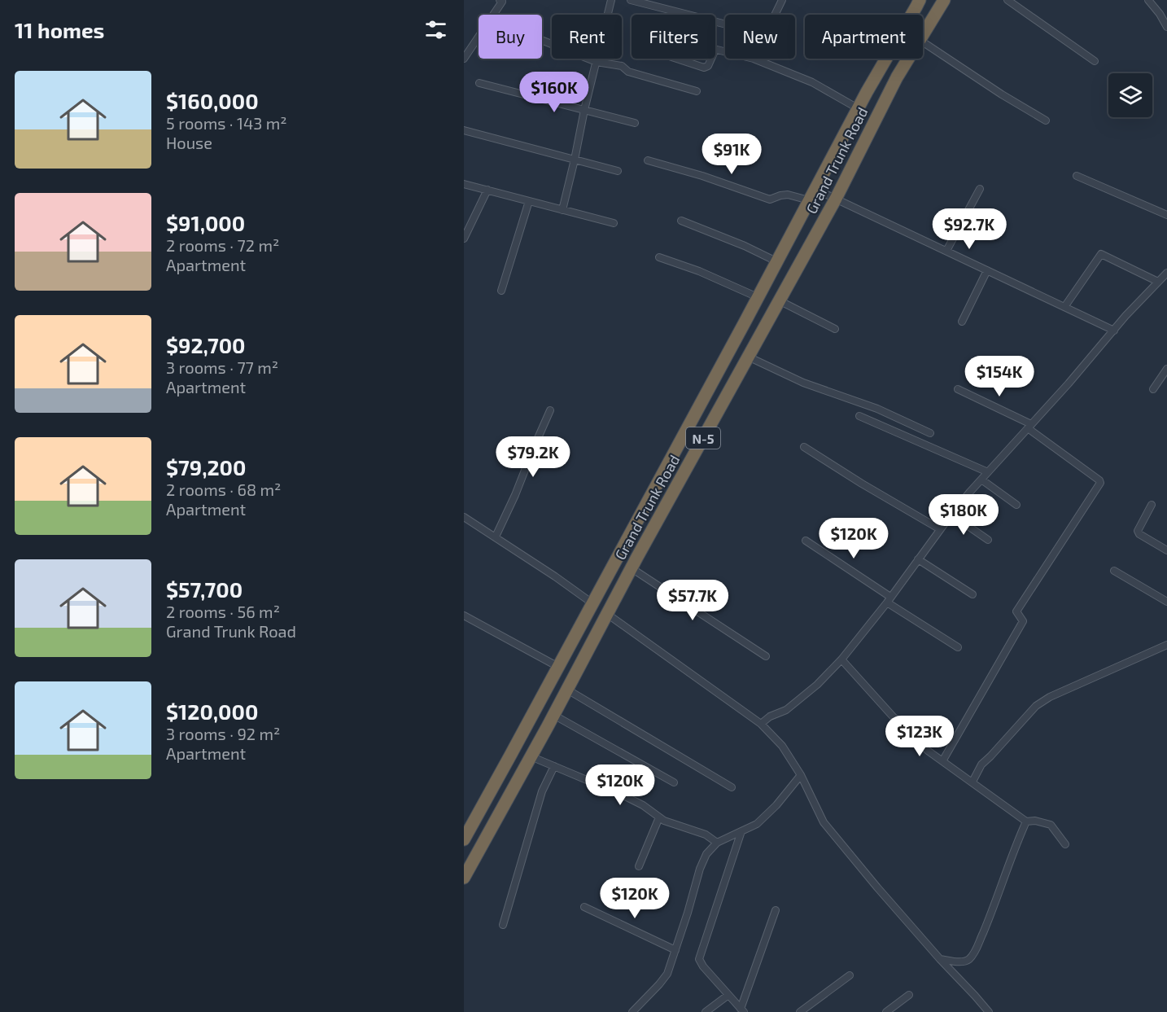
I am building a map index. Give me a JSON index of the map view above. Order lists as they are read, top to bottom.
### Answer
{
  "streets": {
    "highway": ["Grand Trunk Road", "N-5"]
  },
  "page": {
    "heading": "11 homes",
    "chip": [
      "Buy",
      "Rent",
      "Filters",
      "New",
      "Apartment"
    ],
    "list": [
      {
        "name": "$160,000",
        "note": "5 rooms · 143 m² · House"
      },
      {
        "name": "$91,000",
        "note": "2 rooms · 72 m² · Apartment"
      },
      {
        "name": "$92,700",
        "note": "3 rooms · 77 m² · Apartment"
      },
      {
        "name": "$79,200",
        "note": "2 rooms · 68 m² · Apartment"
      },
      {
        "name": "$57,700",
        "note": "2 rooms · 56 m² · Grand Trunk Road"
      },
      {
        "name": "$120,000",
        "note": "3 rooms · 92 m² · Apartment"
      }
    ],
    "price": [
      "$160K",
      "$91K",
      "$92.7K",
      "$154K",
      "$79.2K",
      "$180K",
      "$120K",
      "$57.7K",
      "$123K",
      "$120K",
      "$120K"
    ]
  }
}
